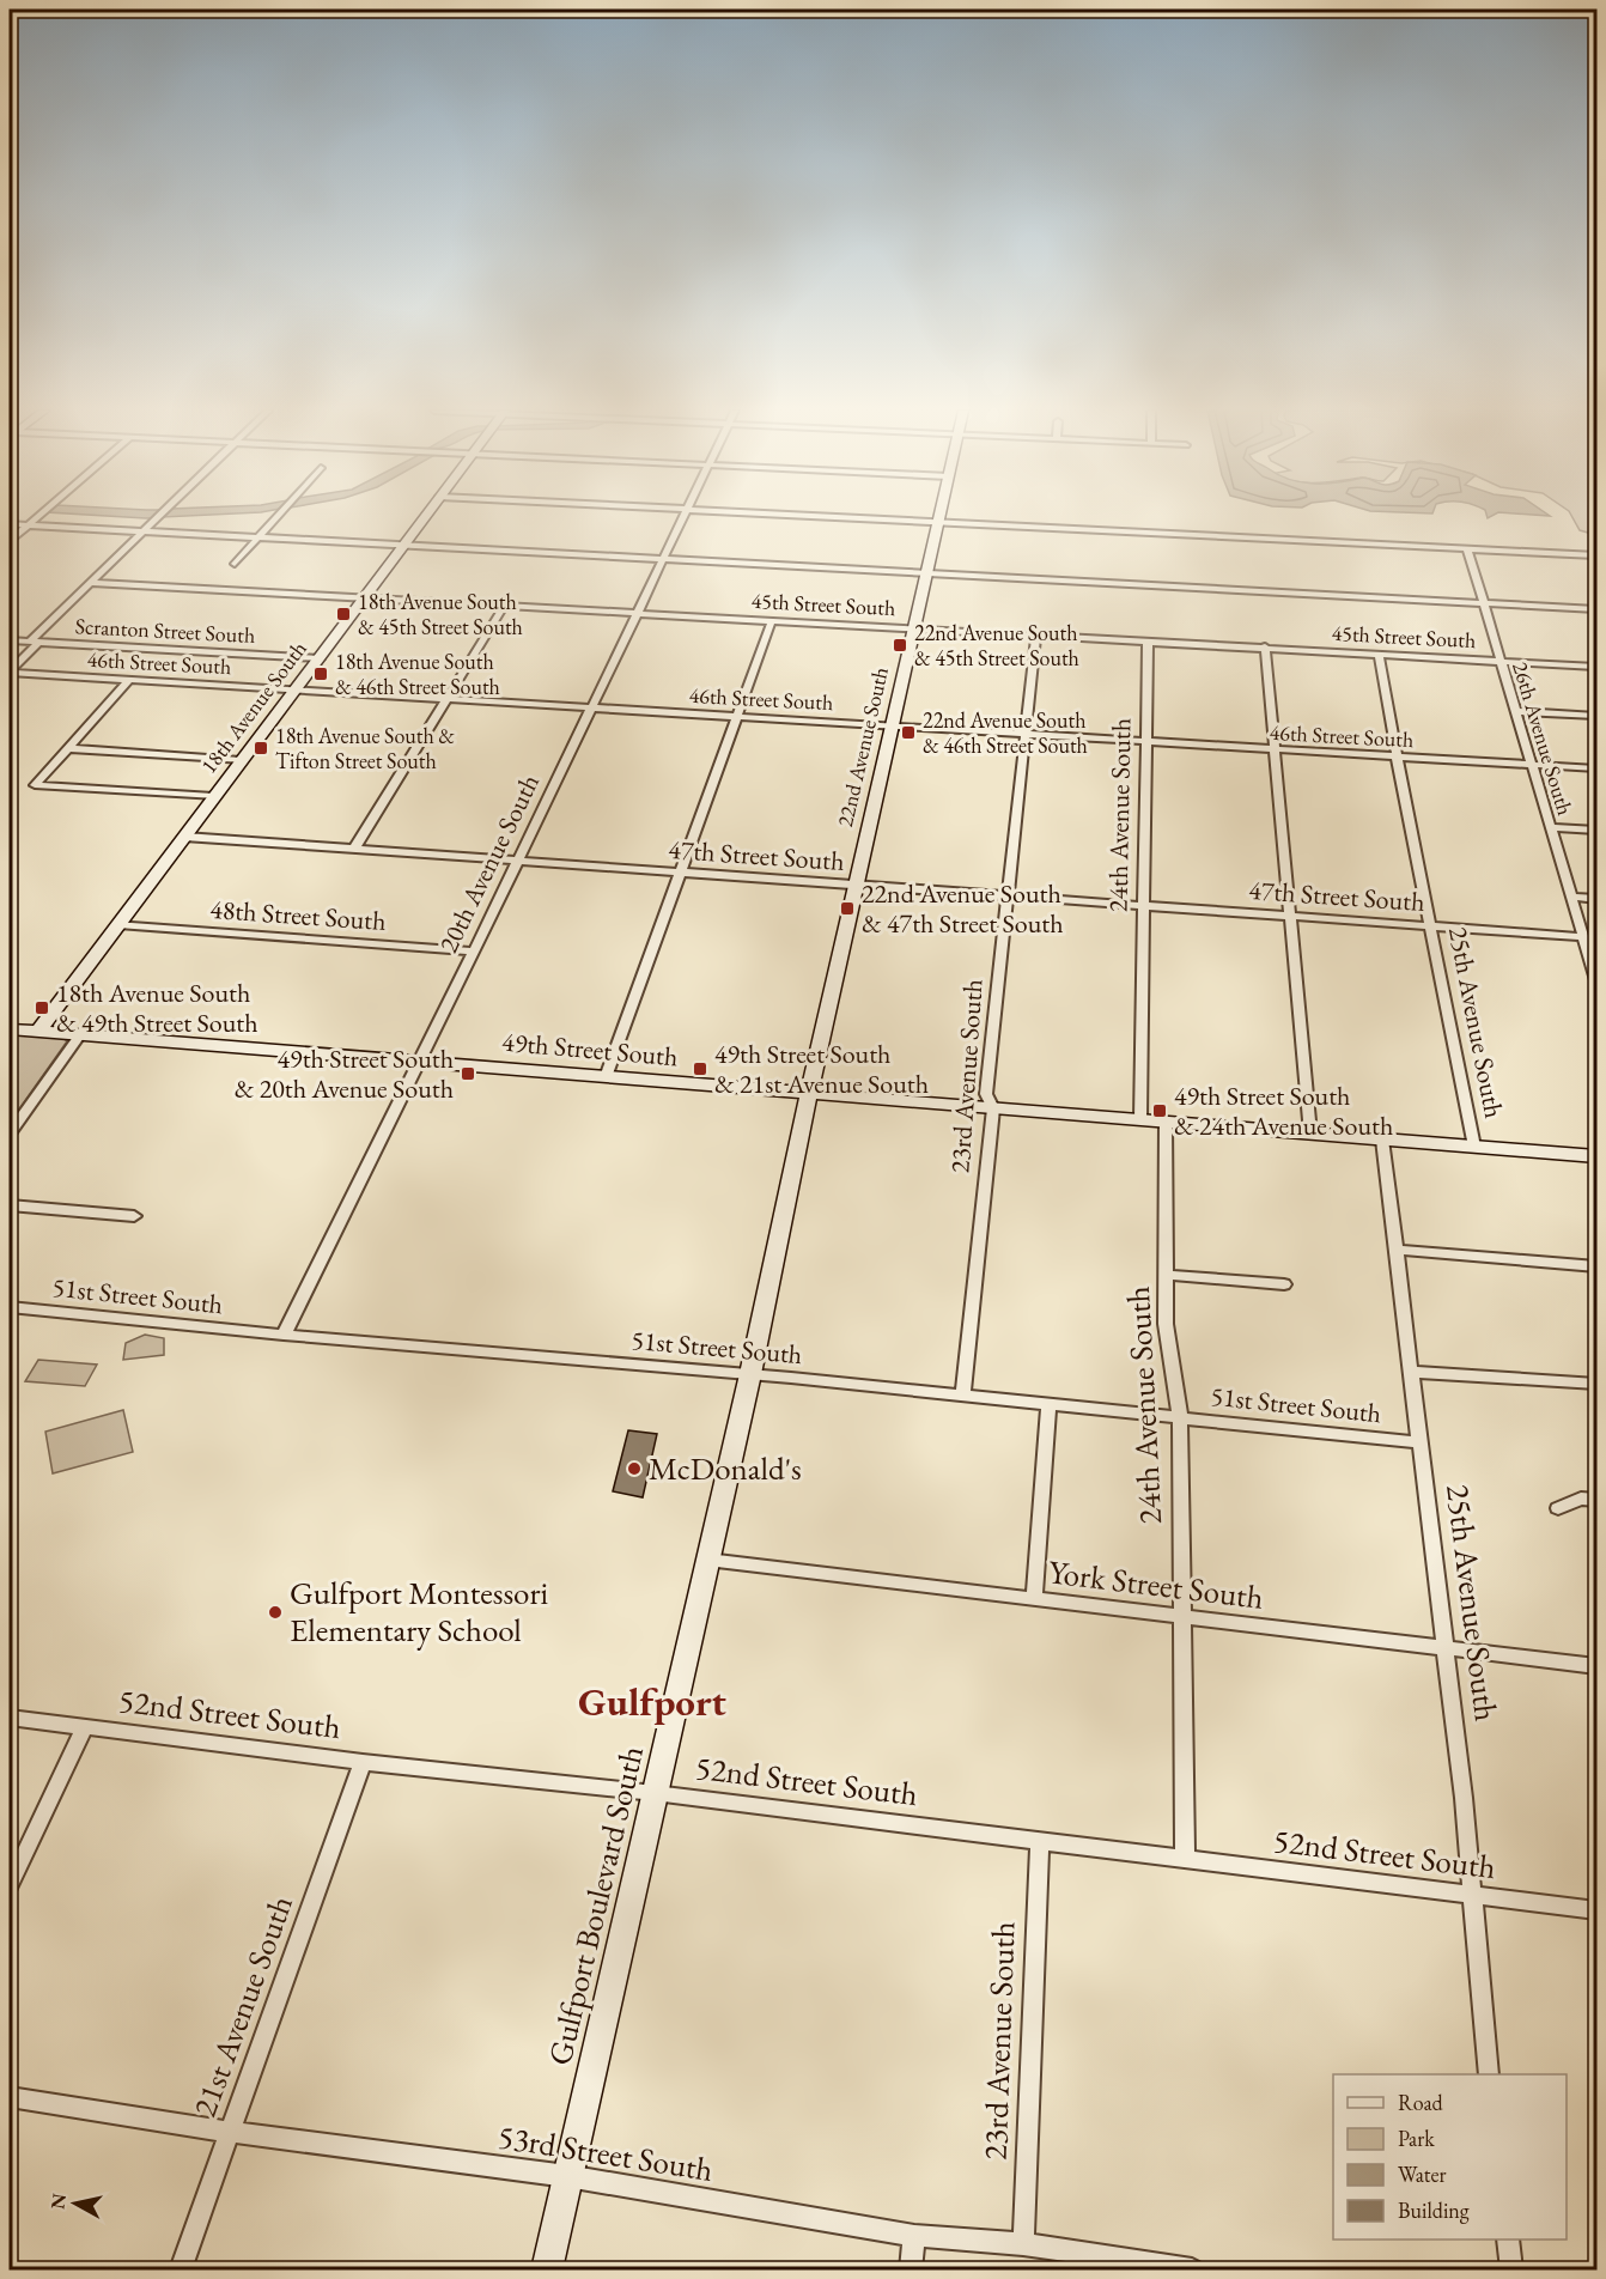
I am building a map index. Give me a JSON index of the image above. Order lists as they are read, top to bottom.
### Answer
{
  "streets": {
    "main road": [
      "18th Avenue South",
      "22nd Avenue South",
      "49th Street South",
      "Gulfport Boulevard South"
    ],
    "street": [
      "45th Street South",
      "Scranton Street South",
      "46th Street South",
      "26th Avenue South",
      "24th Avenue South",
      "47th Street South",
      "20th Avenue South",
      "48th Street South",
      "25th Avenue South",
      "23rd Avenue South",
      "51st Street South",
      "York Street South",
      "52nd Street South",
      "21st Avenue South",
      "53rd Street South"
    ]
  },
  "crossings": [
    ["45th Street South", "18th Avenue South"],
    ["45th Street South", "26th Avenue South"],
    ["45th Street South", "22nd Avenue South"],
    ["45th Street South", "24th Avenue South"],
    ["45th Street South", "20th Avenue South"],
    ["45th Street South", "25th Avenue South"],
    ["45th Street South", "23rd Avenue South"],
    ["Scranton Street South", "18th Avenue South"],
    ["46th Street South", "18th Avenue South"],
    ["46th Street South", "26th Avenue South"],
    ["46th Street South", "22nd Avenue South"],
    ["46th Street South", "24th Avenue South"],
    ["46th Street South", "20th Avenue South"],
    ["46th Street South", "25th Avenue South"],
    ["46th Street South", "23rd Avenue South"],
    ["18th Avenue South", "47th Street South"],
    ["18th Avenue South", "48th Street South"],
    ["18th Avenue South", "49th Street South"],
    ["26th Avenue South", "47th Street South"],
    ["22nd Avenue South", "47th Street South"],
    ["22nd Avenue South", "49th Street South"],
    ["22nd Avenue South", "Gulfport Boulevard South"],
    ["24th Avenue South", "47th Street South"],
    ["24th Avenue South", "49th Street South"],
    ["24th Avenue South", "51st Street South"],
    ["24th Avenue South", "York Street South"],
    ["24th Avenue South", "52nd Street South"],
    ["47th Street South", "20th Avenue South"],
    ["47th Street South", "25th Avenue South"],
    ["47th Street South", "23rd Avenue South"],
    ["20th Avenue South", "48th Street South"],
    ["20th Avenue South", "49th Street South"],
    ["20th Avenue South", "51st Street South"],
    ["25th Avenue South", "49th Street South"],
    ["25th Avenue South", "51st Street South"],
    ["25th Avenue South", "York Street South"],
    ["25th Avenue South", "52nd Street South"],
    ["49th Street South", "23rd Avenue South"],
    ["49th Street South", "Gulfport Boulevard South"],
    ["23rd Avenue South", "51st Street South"],
    ["23rd Avenue South", "52nd Street South"],
    ["23rd Avenue South", "53rd Street South"],
    ["51st Street South", "Gulfport Boulevard South"],
    ["York Street South", "Gulfport Boulevard South"],
    ["52nd Street South", "Gulfport Boulevard South"],
    ["52nd Street South", "21st Avenue South"],
    ["Gulfport Boulevard South", "53rd Street South"],
    ["21st Avenue South", "53rd Street South"]
  ],
  "districts": ["Gulfport"],
  "places": {
    "transit": [
      "18th Avenue South & 45th Street South",
      "22nd Avenue South & 45th Street South",
      "18th Avenue South & 46th Street South",
      "22nd Avenue South & 46th Street South",
      "18th Avenue South & Tifton Street South",
      "22nd Avenue South & 47th Street South",
      "18th Avenue South & 49th Street South",
      "49th Street South & 21st Avenue South",
      "49th Street South & 20th Avenue South",
      "49th Street South & 24th Avenue South"
    ],
    "other": ["McDonald's", "Gulfport Montessori Elementary School"]
  },
  "legend": [
    "Road",
    "Park",
    "Water",
    "Building"
  ],
  "north": "left"
}
